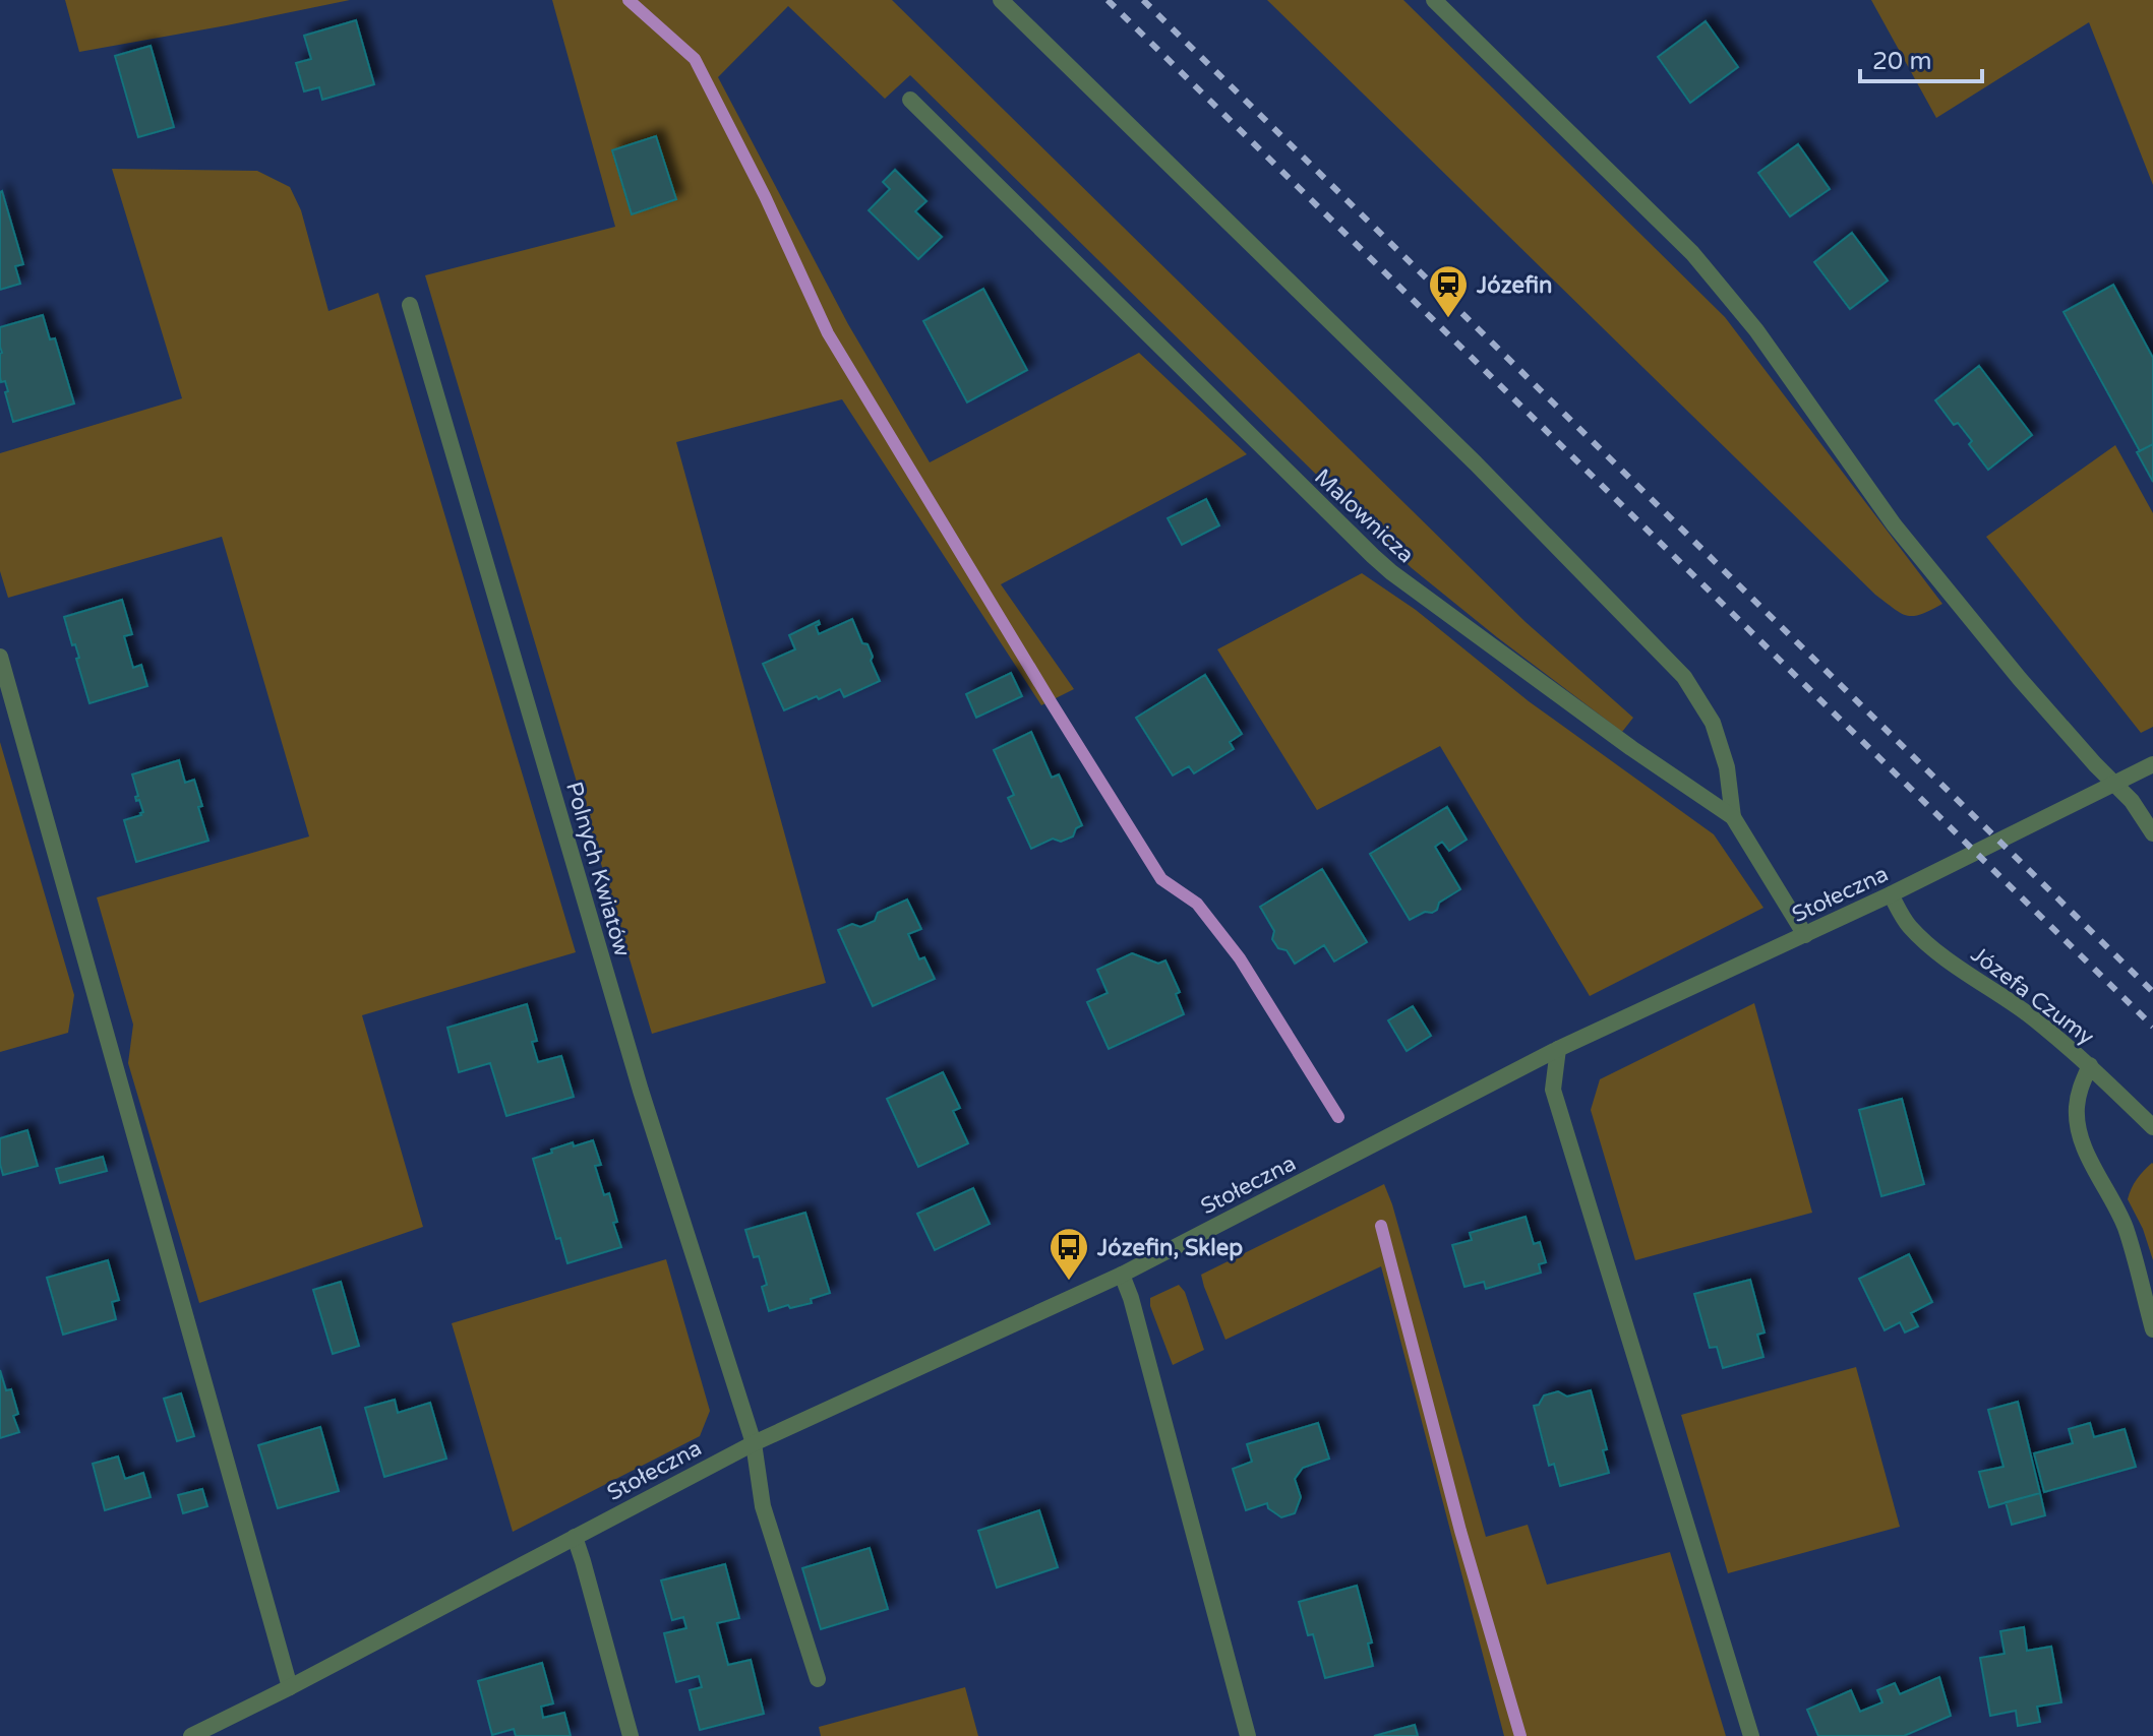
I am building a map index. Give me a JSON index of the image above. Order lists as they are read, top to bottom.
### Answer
{
  "streets": {
    "street": [
      "Malownicza",
      "Polnych Kwiatów",
      "Stołeczna",
      "Józefa Czumy"
    ]
  },
  "crossings": [
    ["Malownicza", "Stołeczna"],
    ["Polnych Kwiatów", "Stołeczna"],
    ["Stołeczna", "Józefa Czumy"]
  ],
  "places": {
    "station": ["Józefin"],
    "bus stop": ["Józefin, Sklep"]
  },
  "scale_bar": "20 m"
}
